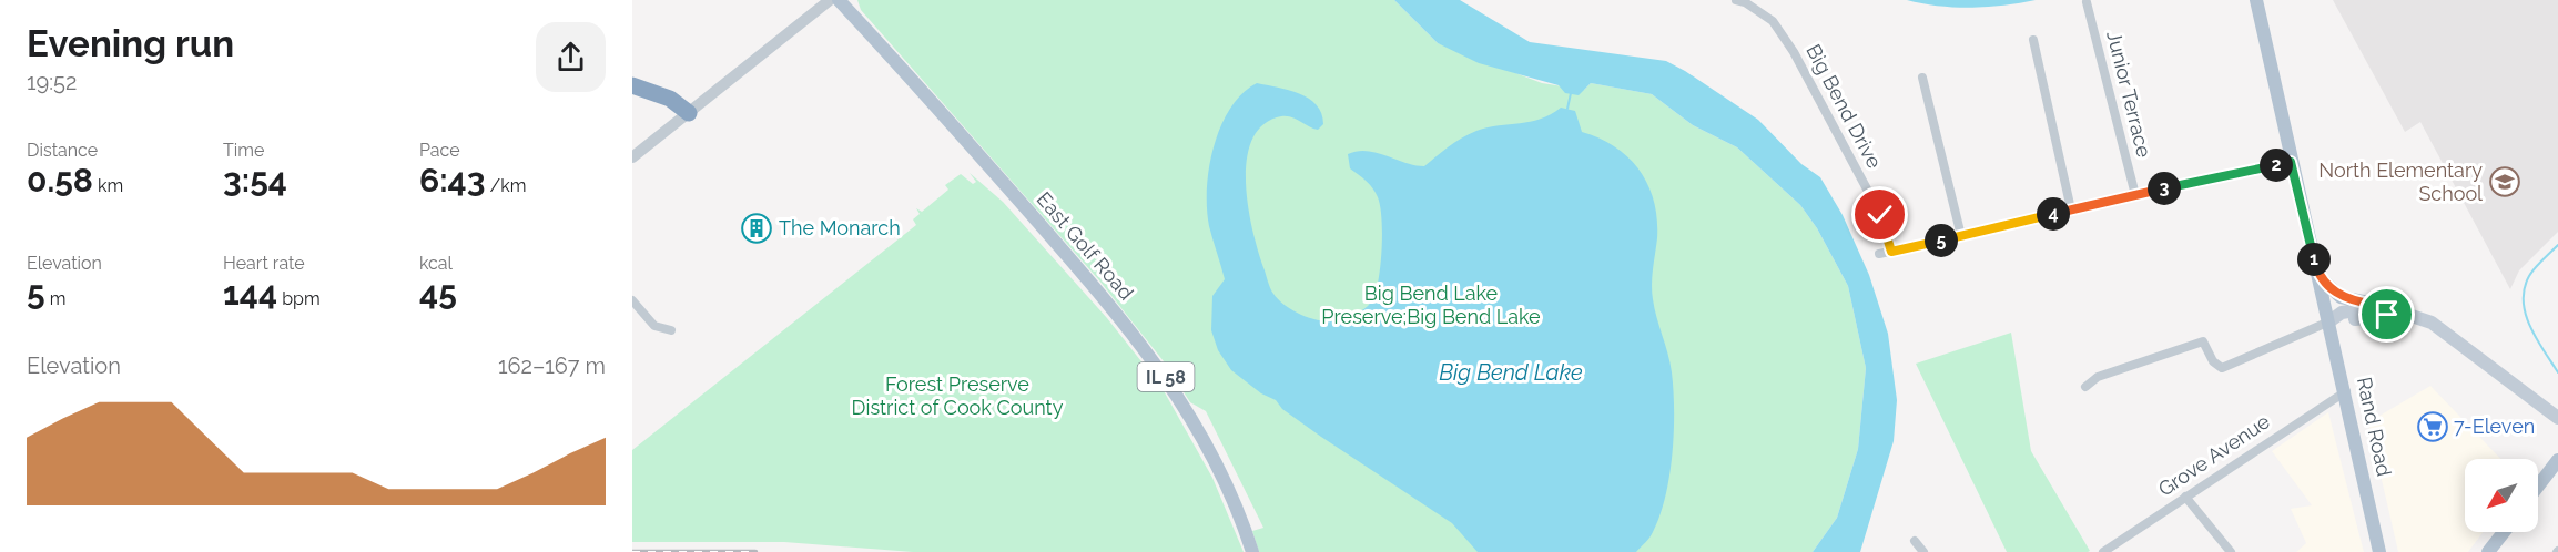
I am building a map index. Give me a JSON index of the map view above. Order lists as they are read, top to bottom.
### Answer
{
  "streets": {
    "main road": ["East Golf Road", "IL 58", "Rand Road"],
    "street": ["Junior Terrace", "Big Bend Drive", "Grove Avenue"]
  },
  "crossings": [
    ["Rand Road", "Grove Avenue"]
  ],
  "water": ["Big Bend Lake"],
  "parks": ["Big Bend Lake Preserve;Big Bend Lake", "Forest Preserve District of Cook County"],
  "places": {
    "school or university": ["North Elementary School"],
    "building": ["The Monarch"],
    "supermarket": ["7-Eleven"]
  },
  "north": "bottom left",
  "page": {
    "heading": ["Evening run", "19:52"],
    "stats": [
      ["Distance", "0.58 km"],
      ["Time", "3:54"],
      ["Pace", "6:43 /km"],
      ["Elevation", "5 m"],
      ["Heart rate", "144 bpm"],
      ["kcal", "45"]
    ],
    "pins": [
      "2",
      "3",
      "4",
      "5",
      "1"
    ],
    "chart": ["Elevation", "162–167 m"]
  }
}
